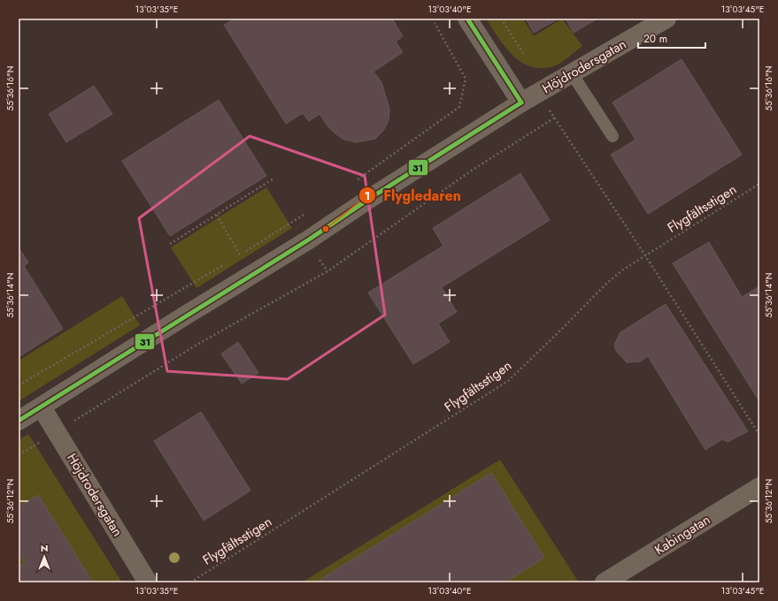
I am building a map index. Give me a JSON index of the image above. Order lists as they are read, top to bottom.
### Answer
{
  "streets": {
    "street": ["Höjdrodersgatan", "Kabingatan"],
    "path": ["Flygfältsstigen"]
  },
  "places": ["Flygledaren"],
  "lines": ["transit line 31"],
  "scale_bar": "20 m",
  "north": "top",
  "coordinates": [
    "13°03'35\"E",
    "13°03'40\"E",
    "13°03'45\"E",
    "55°36'16\"N",
    "55°36'14\"N",
    "55°36'12\"N"
  ]
}
